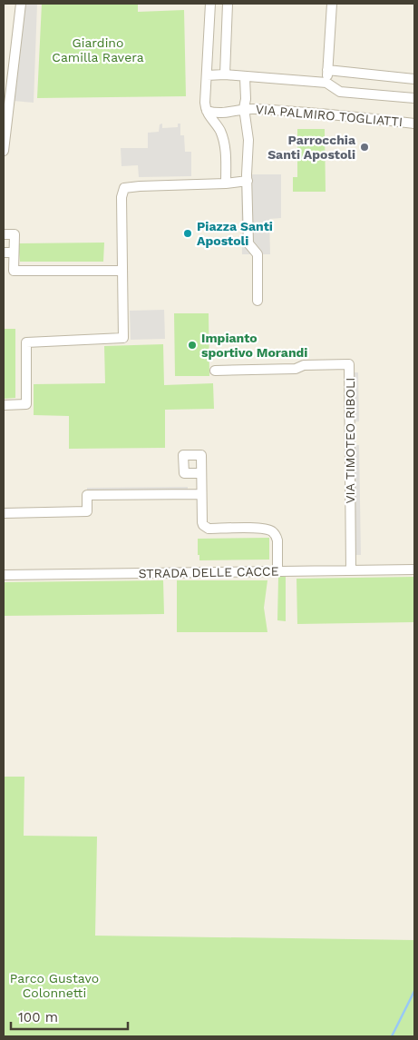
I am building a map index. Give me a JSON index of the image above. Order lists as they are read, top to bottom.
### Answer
{
  "streets": {
    "street": ["VIA PALMIRO TOGLIATTI", "VIA TIMOTEO RIBOLI", "STRADA DELLE CACCE"]
  },
  "crossings": [
    ["VIA TIMOTEO RIBOLI", "STRADA DELLE CACCE"]
  ],
  "parks": ["Giardino Camilla Ravera", "Parco Gustavo Colonnetti"],
  "places": ["Parrocchia Santi Apostoli", "Piazza Santi Apostoli", "Impianto sportivo Morandi"],
  "scale_bar": "100 m"
}
